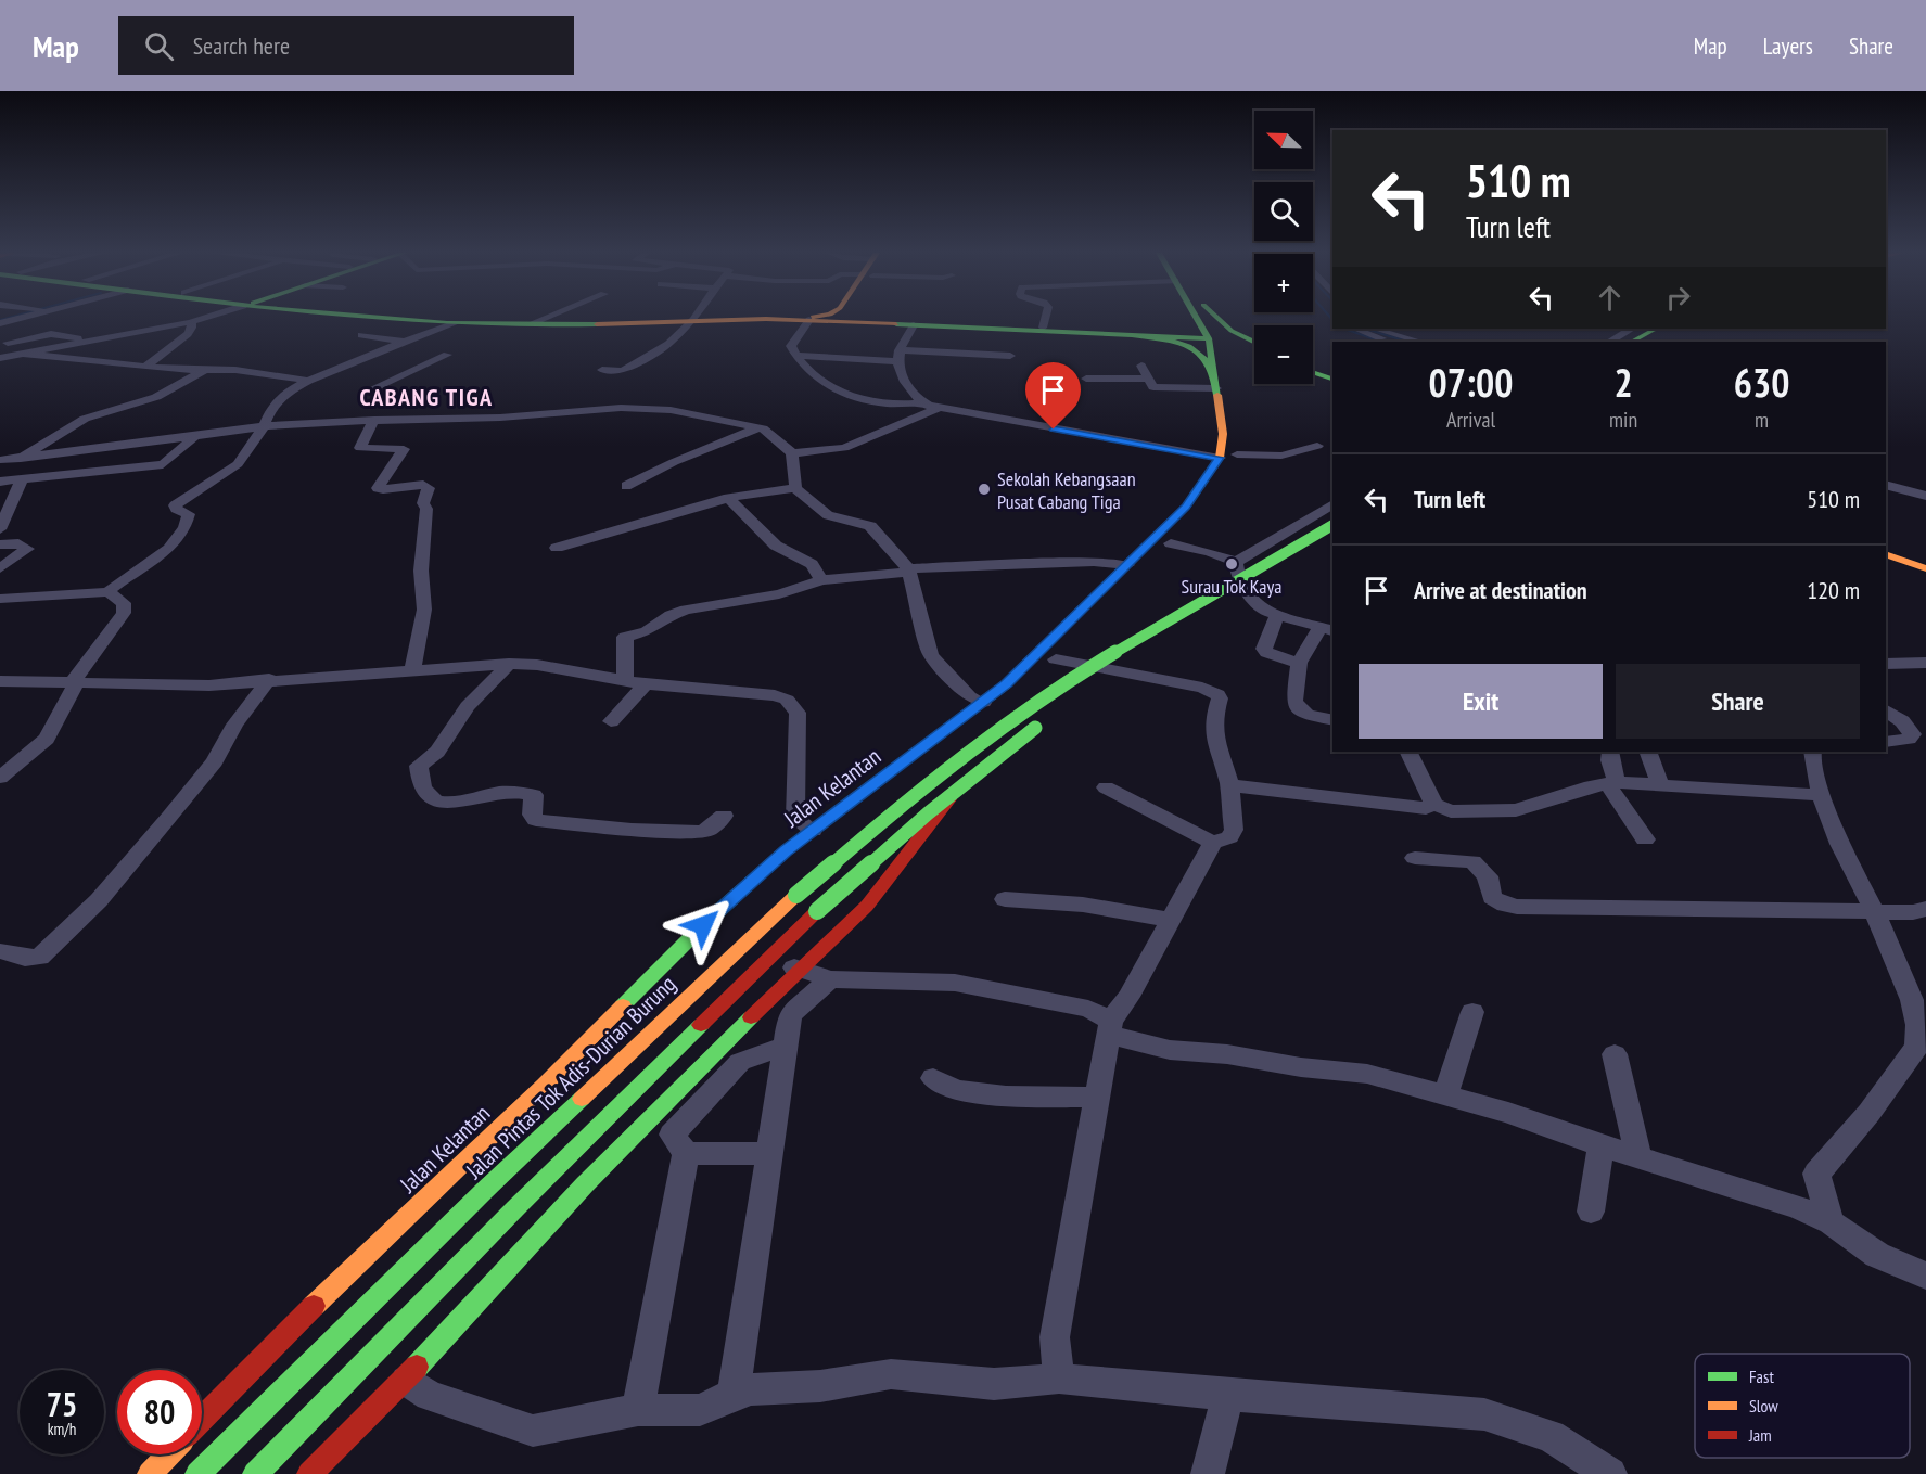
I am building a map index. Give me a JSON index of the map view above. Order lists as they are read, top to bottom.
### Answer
{
  "streets": {
    "main road": ["Jalan Kelantan", "Jalan Pintas Tok Adis-Durian Burung"]
  },
  "districts": ["CABANG TIGA"],
  "places": ["Sekolah Kebangsaan Pusat Cabang Tiga", "Surau Tok Kaya"],
  "legend": ["Fast", "Slow", "Jam"],
  "north": "top left",
  "page": {
    "header": "Map",
    "search": "Search here",
    "nav": ["Map", "Layers", "Share"],
    "map_buttons": ["+", "−"],
    "turn": ["510 m", "Turn left"],
    "eta": [
      "07:00",
      "Arrival",
      "2",
      "min",
      "630",
      "m"
    ],
    "list": [
      {
        "name": "Turn left",
        "value": "510 m"
      },
      {
        "name": "Arrive at destination",
        "value": "120 m"
      }
    ],
    "buttons": ["Exit", "Share"],
    "speed": "75 km/h",
    "limit": "80"
  }
}
